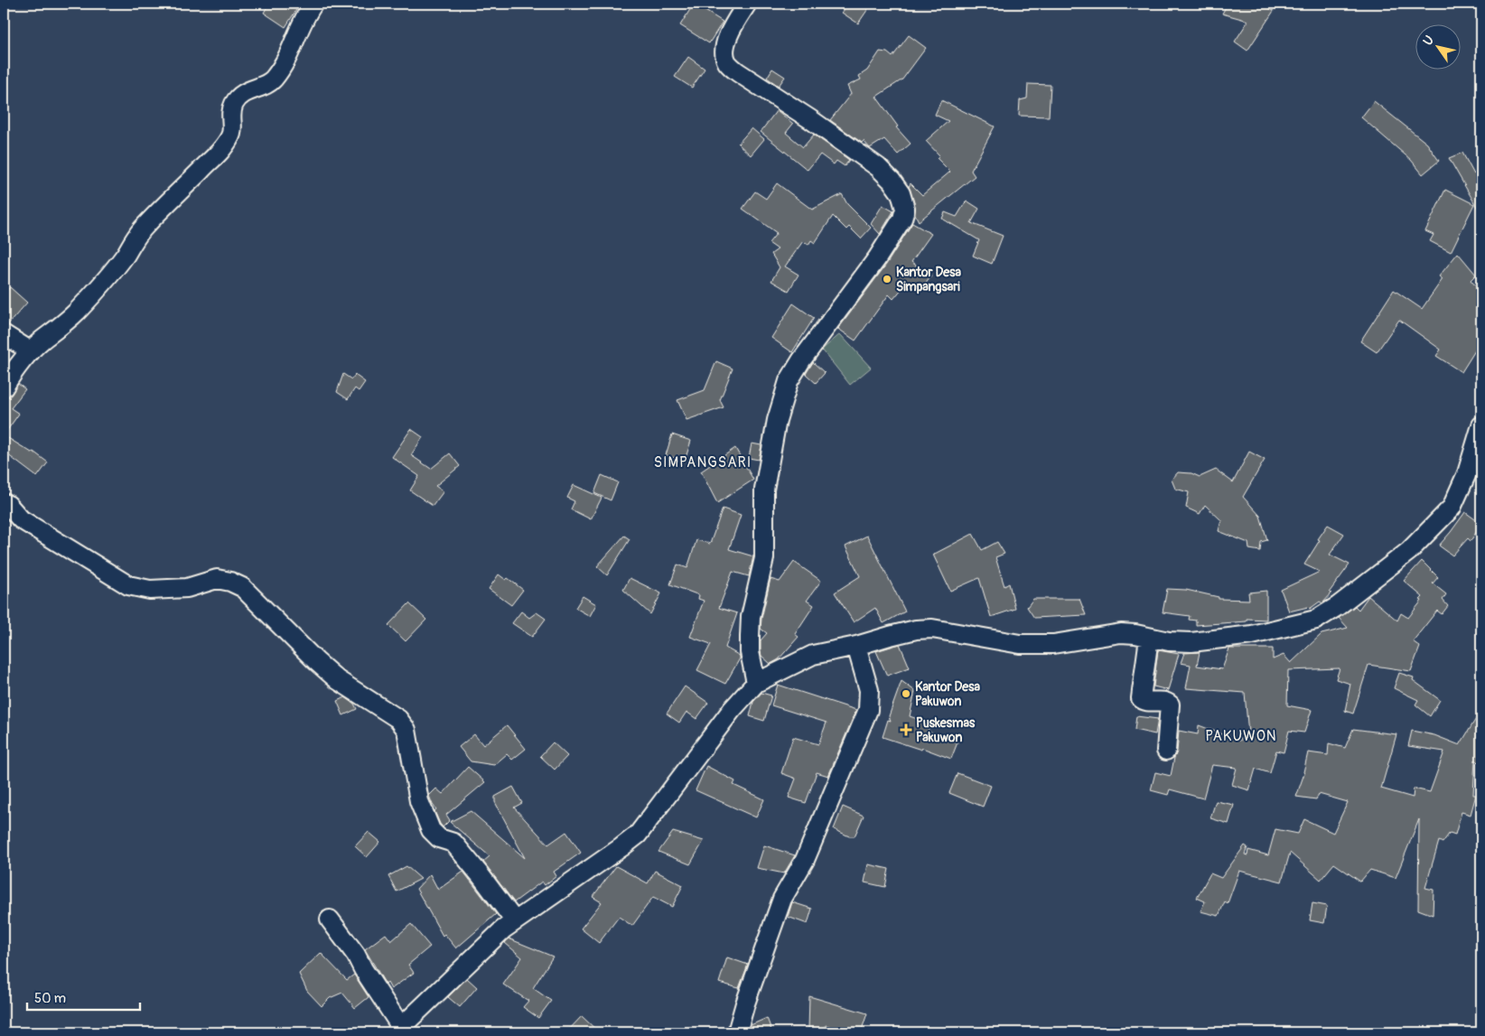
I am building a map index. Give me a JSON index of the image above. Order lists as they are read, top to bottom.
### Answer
{
  "districts": ["SIMPANGSARI", "PAKUWON"],
  "places": {
    "other": ["Kantor Desa Simpangsari", "Kantor Desa Pakuwon"],
    "health": ["Puskesmas Pakuwon"]
  },
  "scale_bar": "50 m",
  "north": "top left"
}
